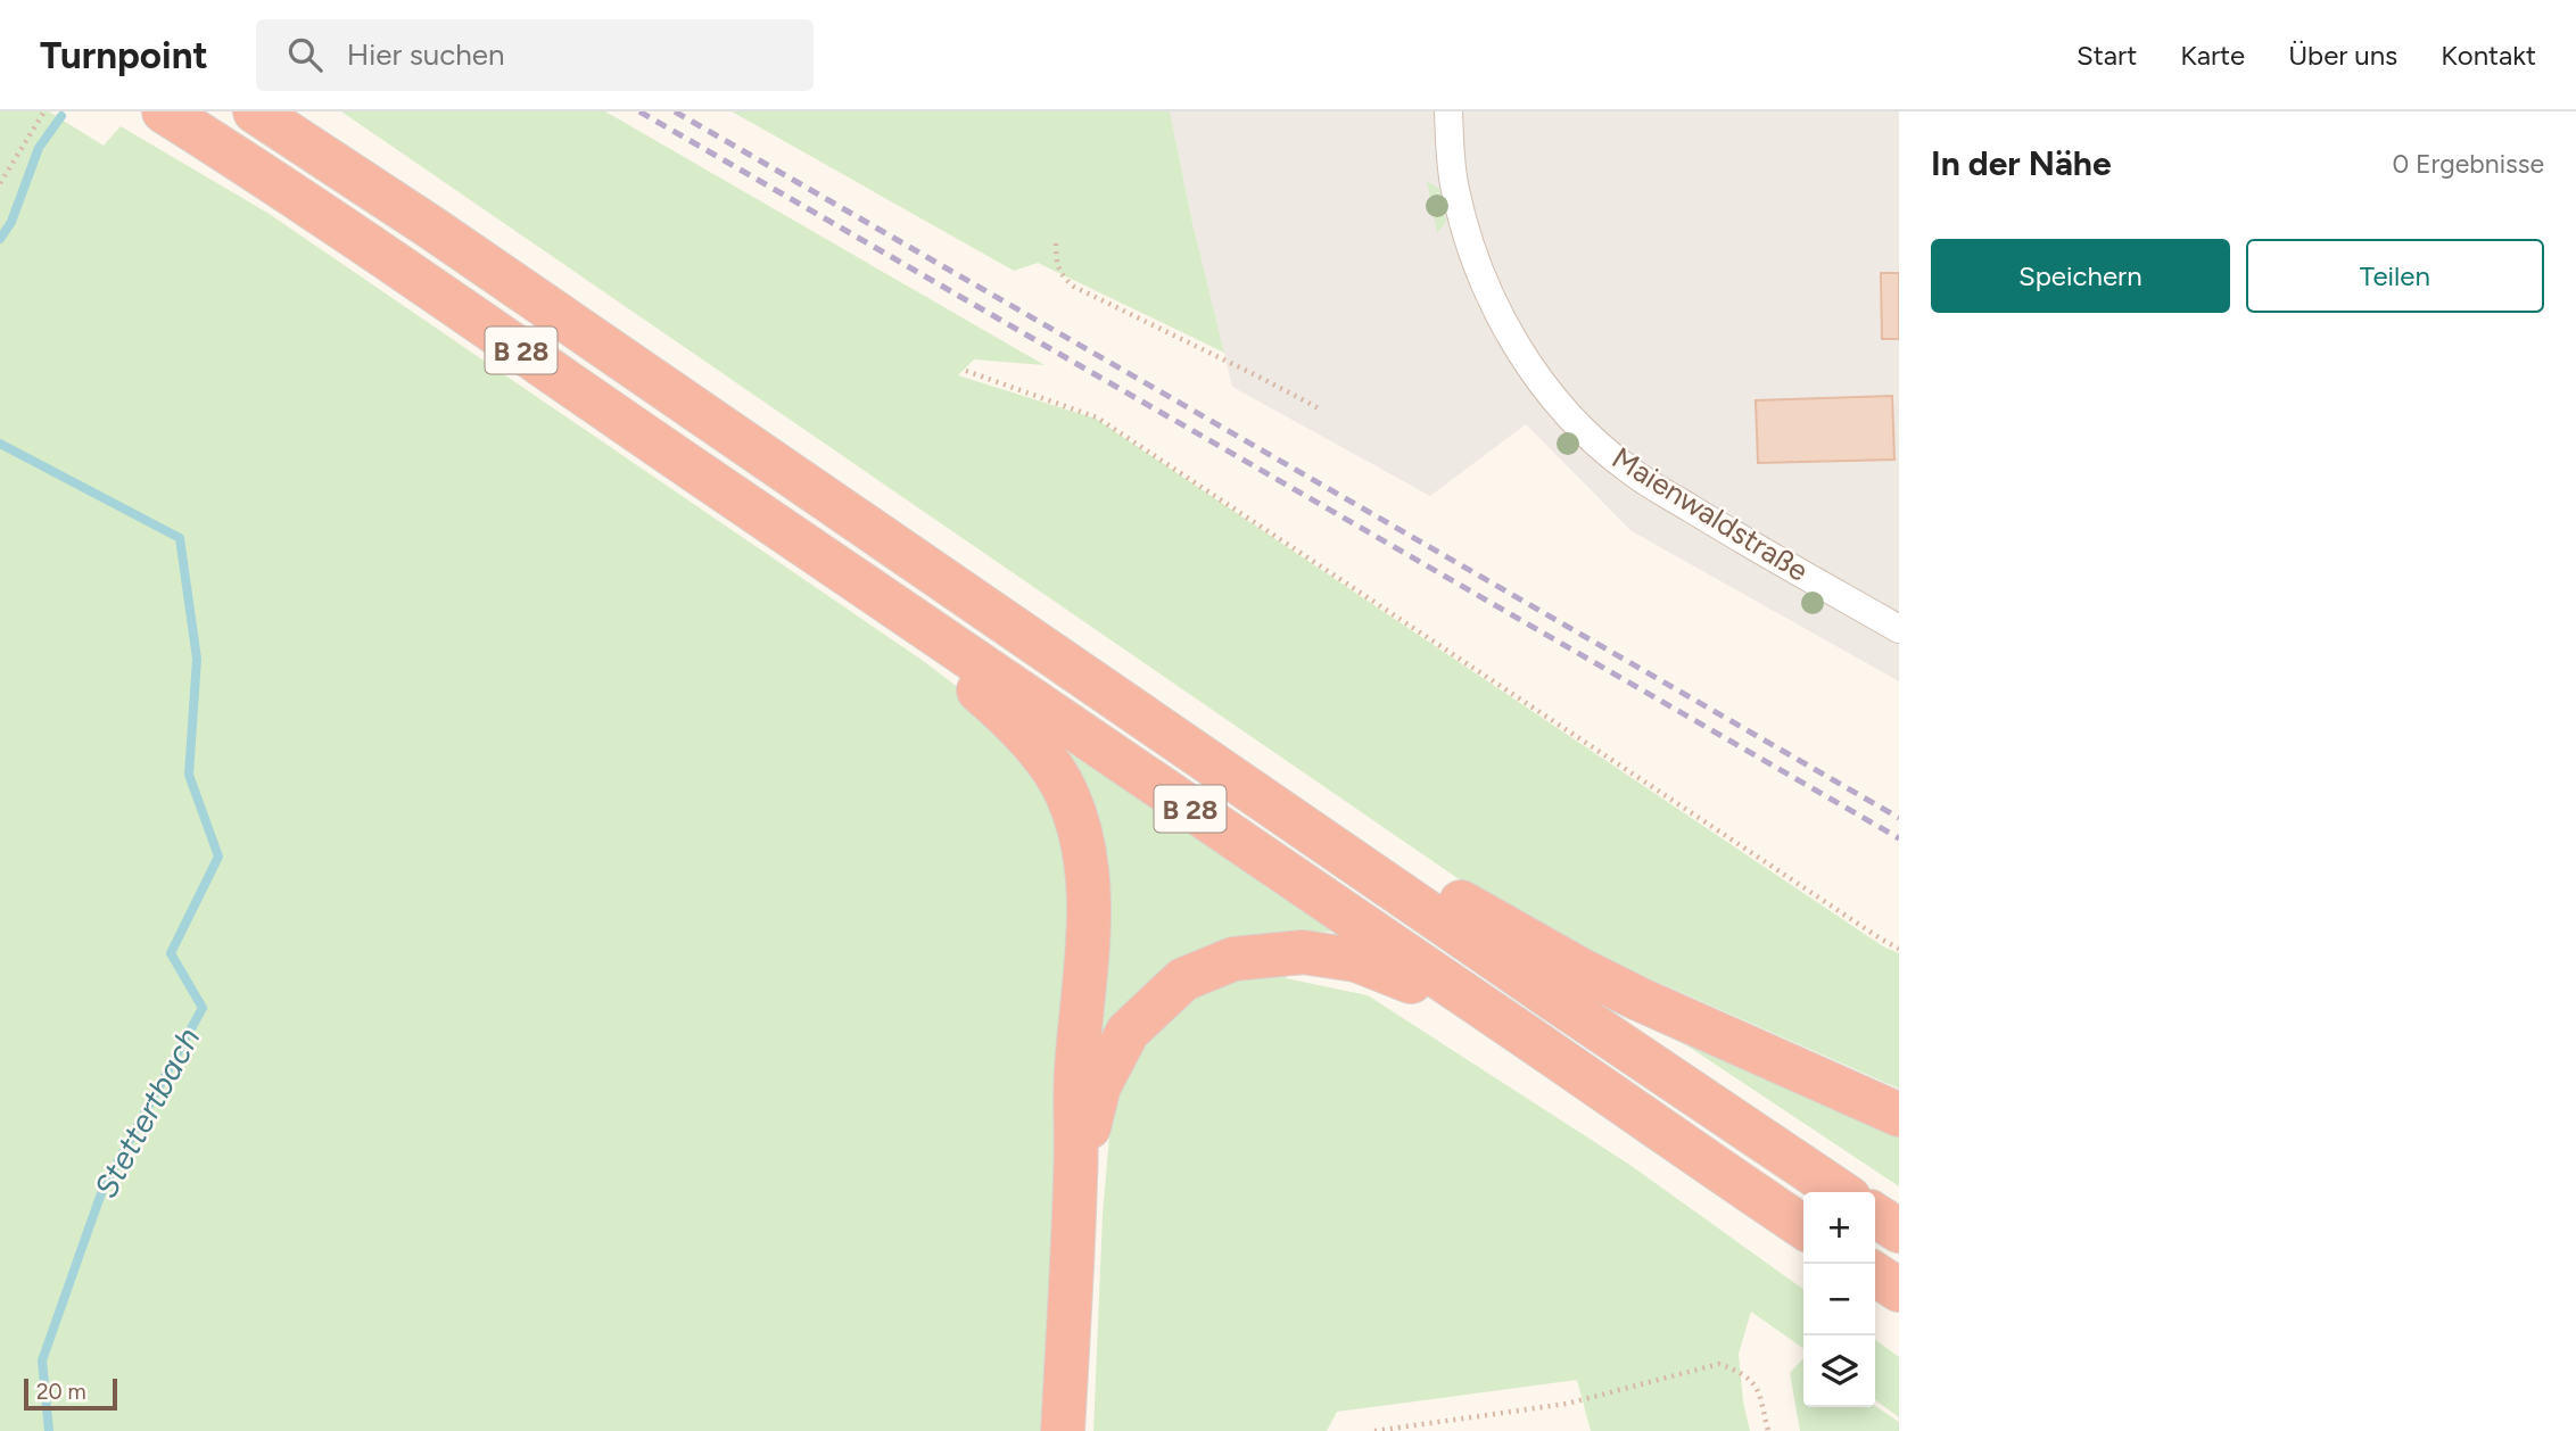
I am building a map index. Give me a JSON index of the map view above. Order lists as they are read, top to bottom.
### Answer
{
  "streets": {
    "highway": ["B 28"],
    "street": ["Maienwaldstraße"]
  },
  "water": ["Stettertbach"],
  "scale_bar": "20 m",
  "page": {
    "header": "Turnpoint",
    "search": "Hier suchen",
    "nav": [
      "Start",
      "Karte",
      "Über uns",
      "Kontakt"
    ],
    "heading": ["In der Nähe", "0 Ergebnisse"],
    "buttons": ["Speichern", "Teilen"],
    "map_buttons": ["+", "−"],
    "scale": "20 m"
  }
}
